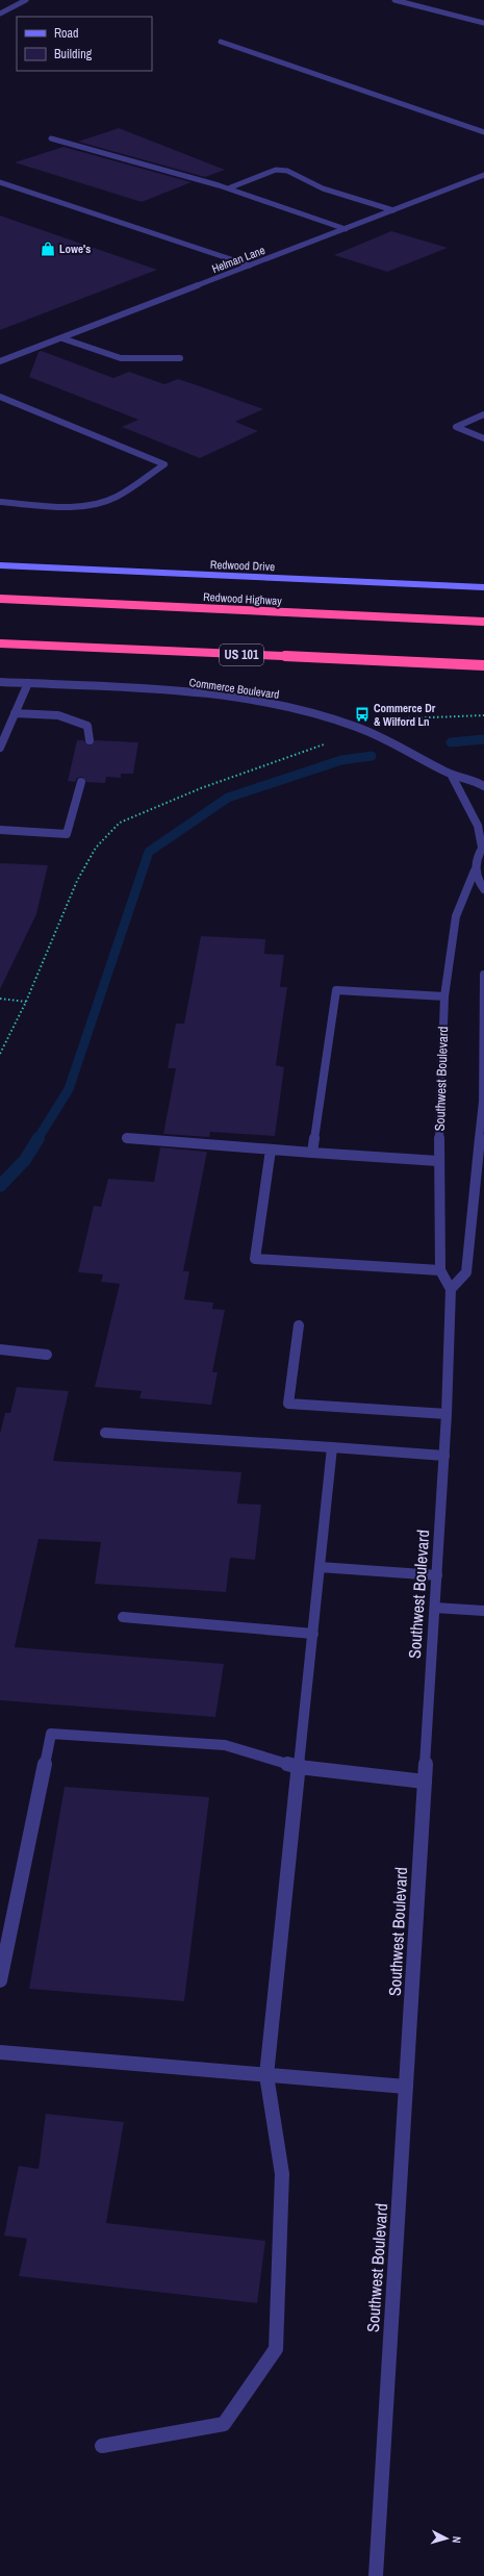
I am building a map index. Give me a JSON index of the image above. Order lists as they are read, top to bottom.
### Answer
{
  "streets": {
    "highway": ["Redwood Highway", "US 101"],
    "main road": ["Redwood Drive"],
    "street": ["Helman Lane", "Commerce Boulevard", "Southwest Boulevard"]
  },
  "crossings": [
    ["Commerce Boulevard", "Southwest Boulevard"]
  ],
  "places": {
    "shop": ["Lowe's"],
    "bus stop": ["Commerce Dr & Wilford Ln"]
  },
  "legend": ["Road", "Building"],
  "north": "right"
}
